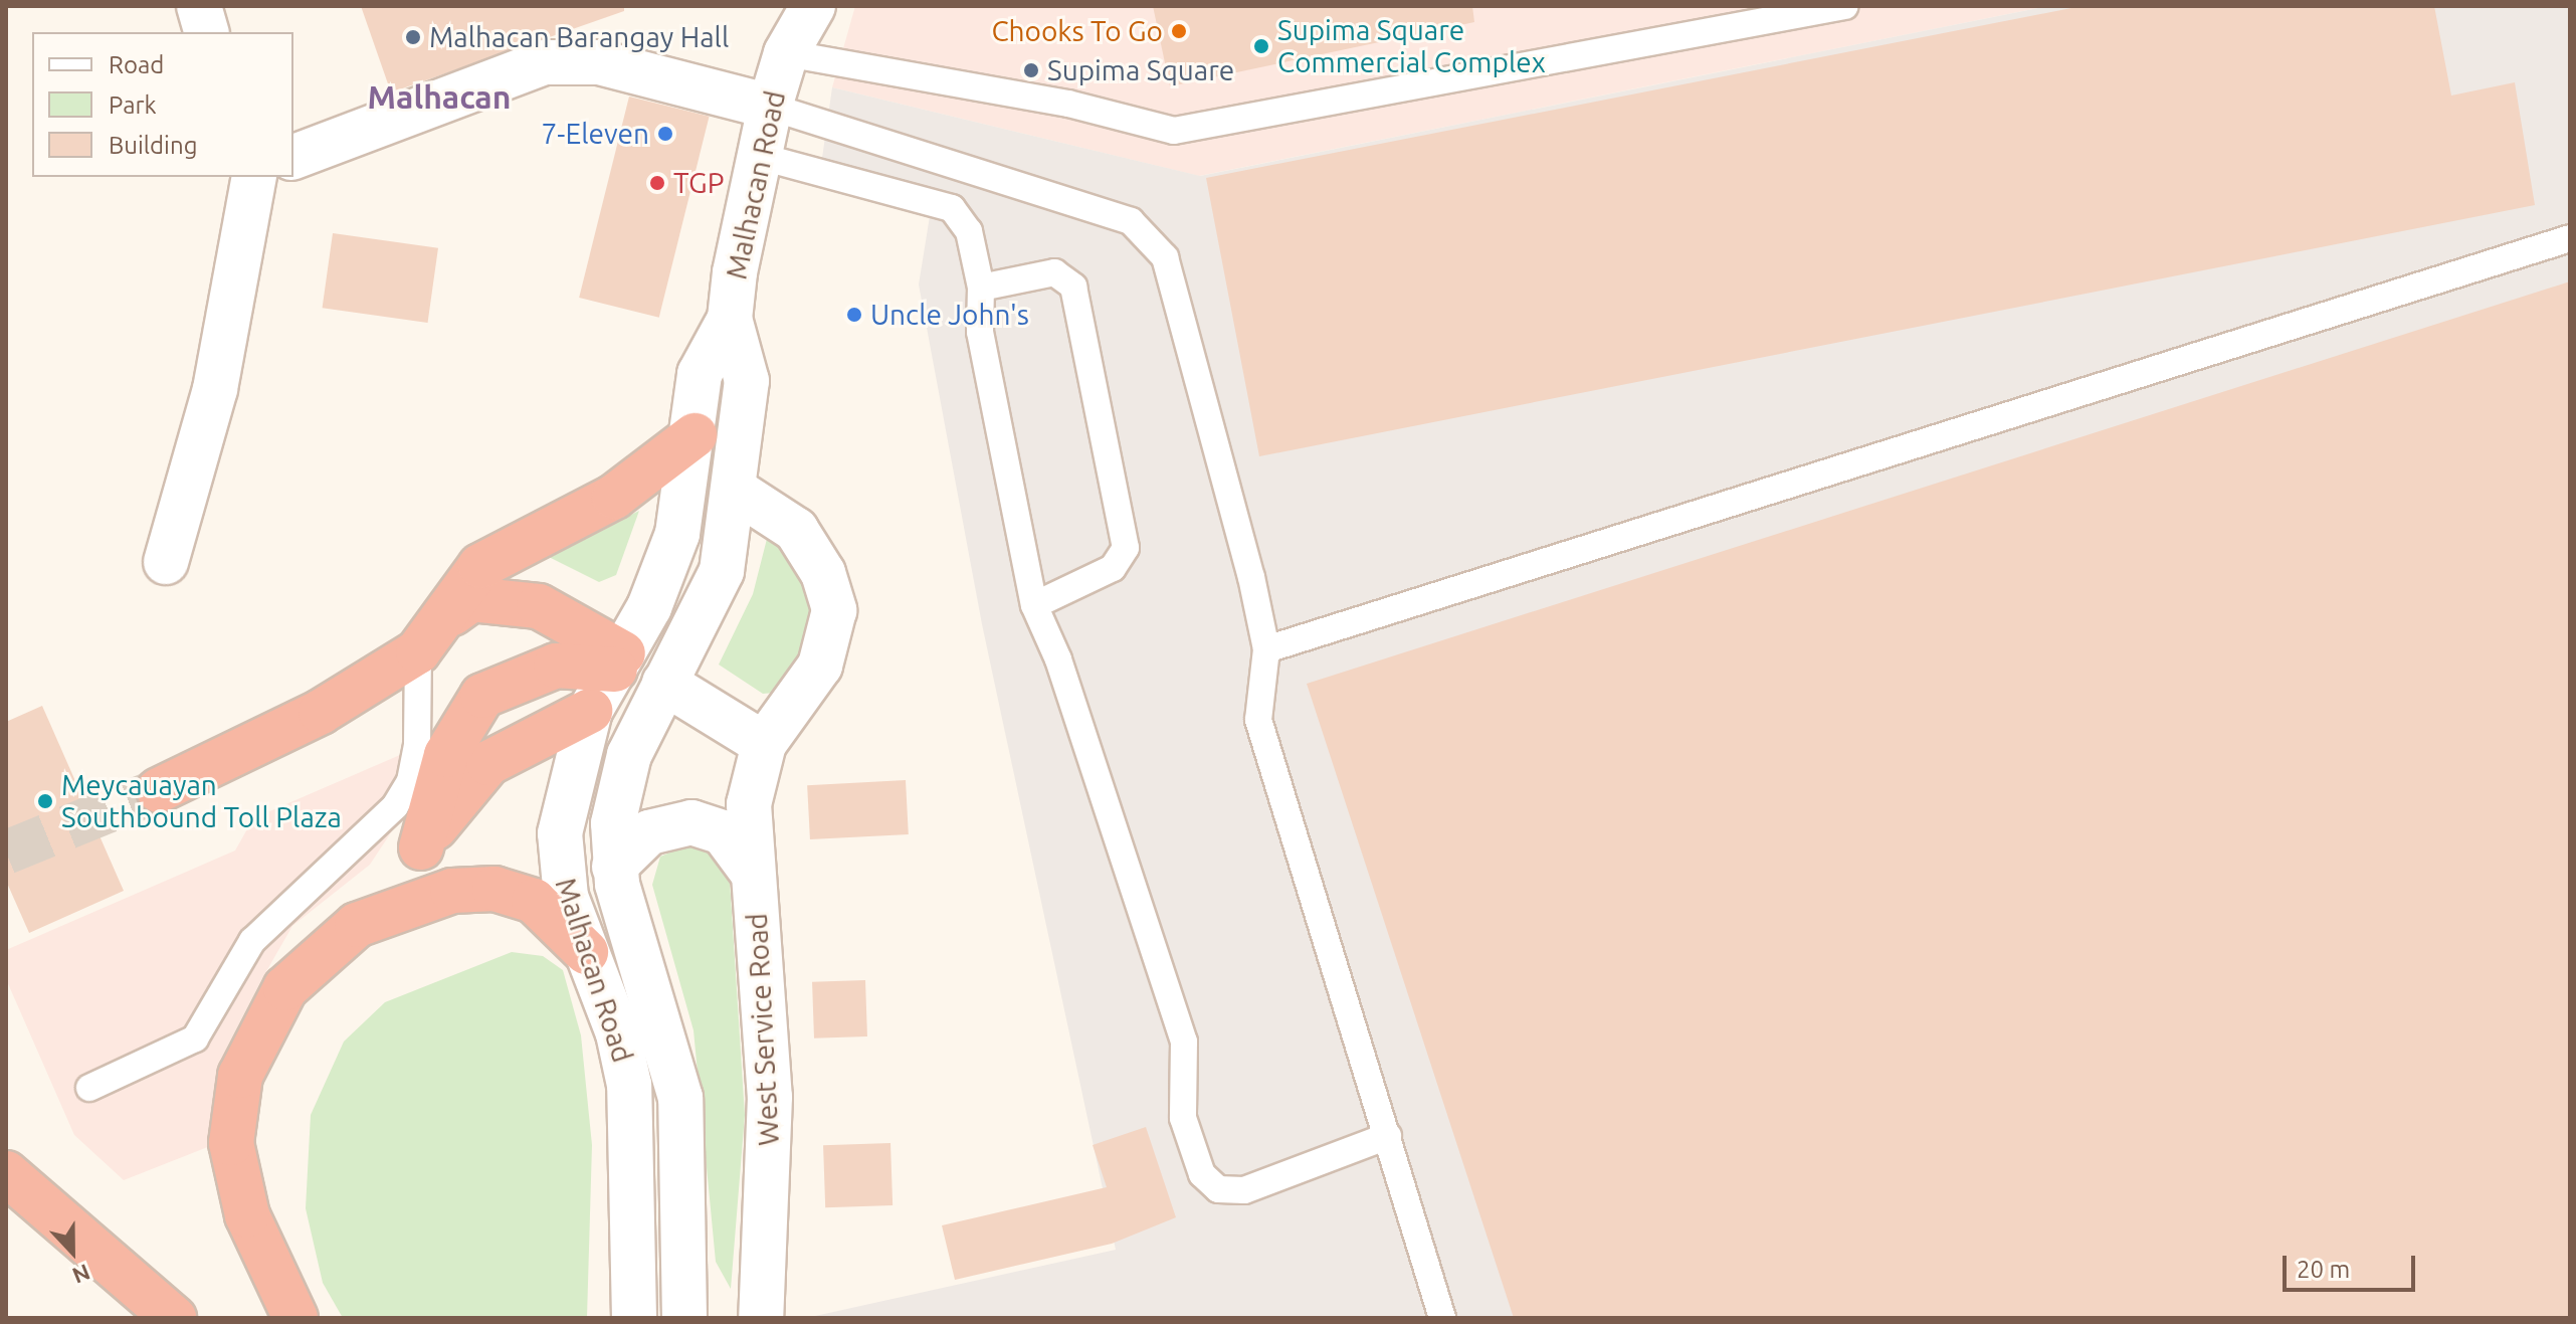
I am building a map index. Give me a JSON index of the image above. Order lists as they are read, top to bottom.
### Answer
{
  "streets": {
    "main road": ["Malhacan Road", "West Service Road"]
  },
  "crossings": [
    ["Malhacan Road", "West Service Road"]
  ],
  "districts": ["Malhacan"],
  "places": [
    "Chooks To Go",
    "Malhacan Barangay Hall",
    "Supima Square Commercial Complex",
    "Supima Square",
    "7-Eleven",
    "TGP",
    "Uncle John's",
    "Meycauayan Southbound Toll Plaza"
  ],
  "legend": ["Road", "Park", "Building"],
  "scale_bar": "20 m",
  "north": "bottom"
}
